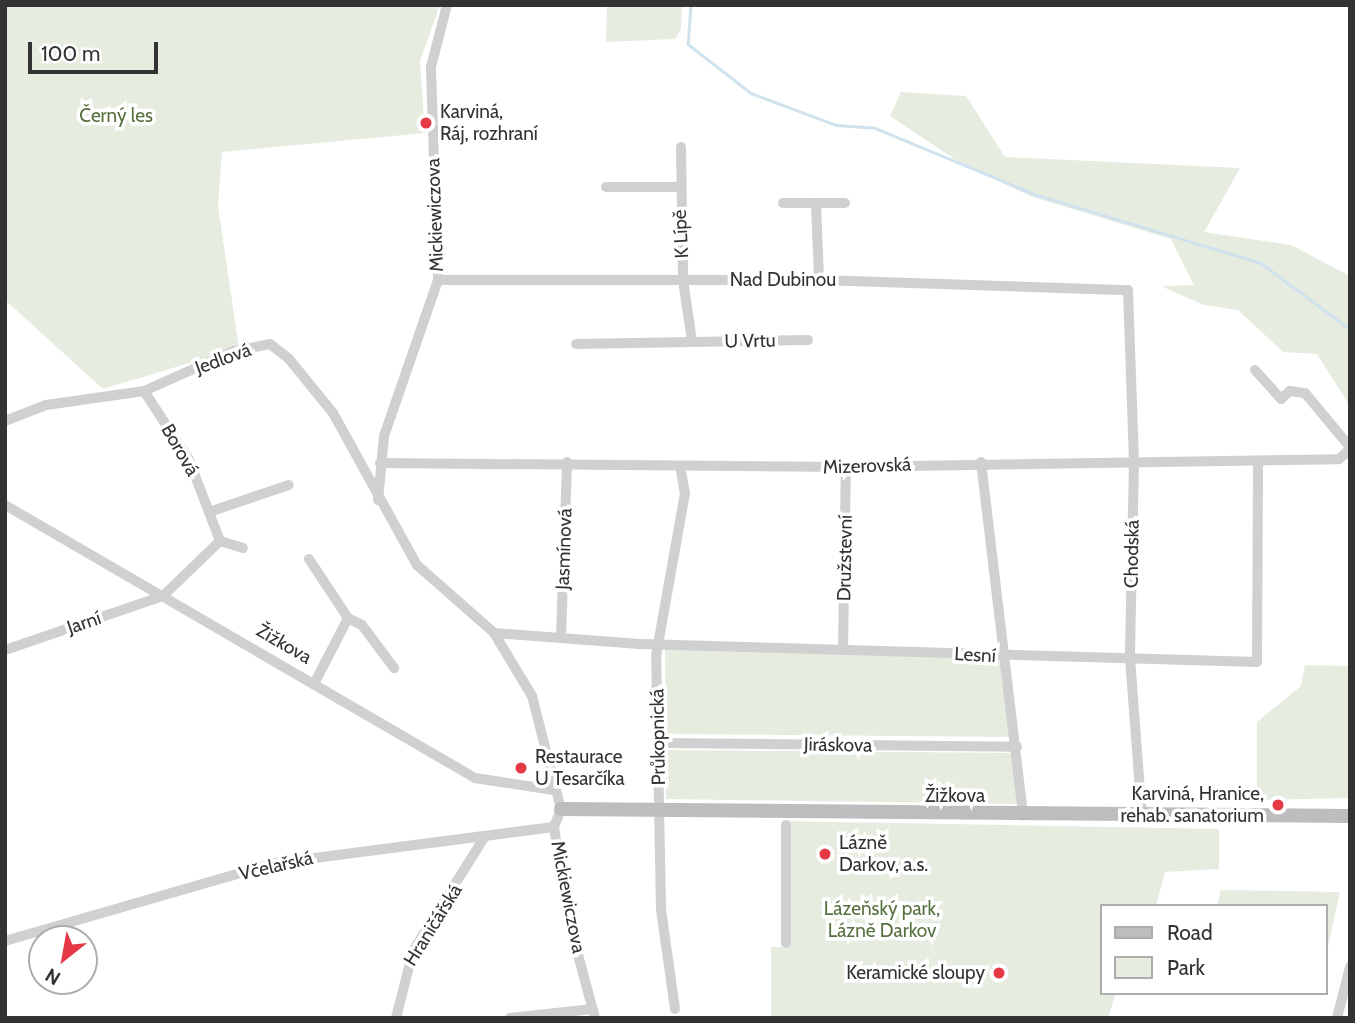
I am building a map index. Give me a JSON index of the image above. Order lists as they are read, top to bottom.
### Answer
{
  "streets": {
    "street": [
      "Mickiewiczova",
      "K Lípě",
      "Nad Dubinou",
      "U Vrtu",
      "Jedlová",
      "Borová",
      "Mizerovská",
      "Jasmínová",
      "Chodská",
      "Družstevní",
      "Jarní",
      "Žižkova",
      "Lesní",
      "Průkopnická",
      "Jiráskova",
      "Včelařská",
      "Hraničářská"
    ]
  },
  "crossings": [
    ["Mickiewiczova", "Nad Dubinou"],
    ["Mickiewiczova", "Jedlová"],
    ["Mickiewiczova", "Mizerovská"],
    ["Mickiewiczova", "Žižkova"],
    ["Mickiewiczova", "Včelařská"],
    ["K Lípě", "Nad Dubinou"],
    ["Nad Dubinou", "Chodská"],
    ["Jedlová", "Borová"],
    ["Mizerovská", "Jasmínová"],
    ["Mizerovská", "Chodská"],
    ["Mizerovská", "Družstevní"],
    ["Mizerovská", "Lesní"],
    ["Mizerovská", "Průkopnická"],
    ["Jasmínová", "Lesní"],
    ["Chodská", "Žižkova"],
    ["Chodská", "Lesní"],
    ["Družstevní", "Lesní"],
    ["Jarní", "Žižkova"],
    ["Žižkova", "Průkopnická"],
    ["Lesní", "Průkopnická"],
    ["Průkopnická", "Jiráskova"],
    ["Včelařská", "Hraničářská"]
  ],
  "parks": ["Černý les", "Lázeňský park, Lázně Darkov"],
  "places": [
    "Karviná, Ráj, rozhraní",
    "Restaurace U Tesarčíka",
    "Karviná, Hranice, rehab. sanatorium",
    "Lázně Darkov, a.s.",
    "Keramické sloupy"
  ],
  "legend": ["Road", "Park"],
  "scale_bar": "100 m",
  "north": "bottom left"
}
